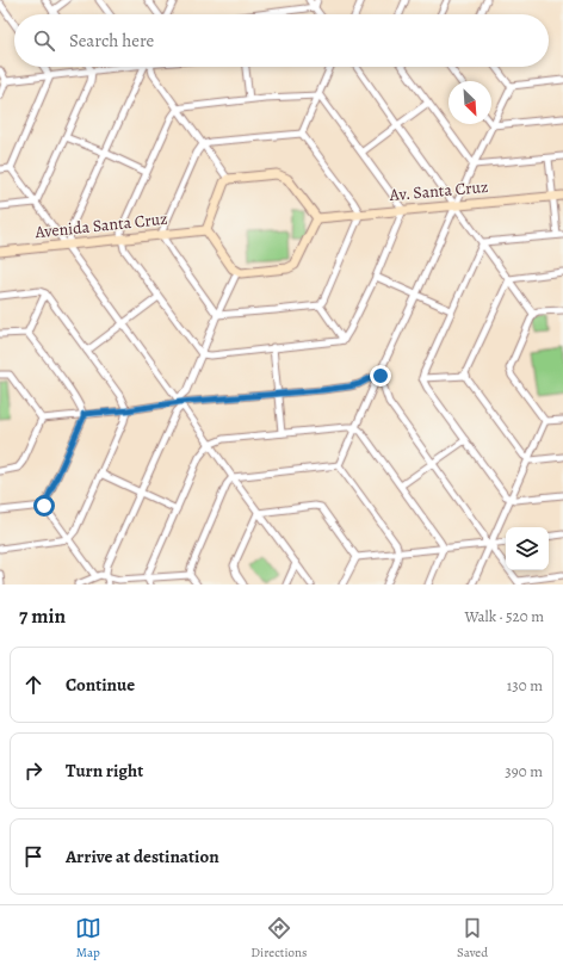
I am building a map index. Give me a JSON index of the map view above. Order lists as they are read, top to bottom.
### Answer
{
  "streets": {
    "street": ["Av. Santa Cruz", "Avenida Santa Cruz"]
  },
  "crossings": [
    ["Av. Santa Cruz", "Avenida Santa Cruz"]
  ],
  "north": "bottom right",
  "page": {
    "search": "Search here",
    "heading": ["7 min", "Walk · 520 m"],
    "list": [
      ["Continue", "130 m"],
      ["Turn right", "390 m"],
      "Arrive at destination"
    ],
    "nav": ["Map", "Directions", "Saved"]
  }
}
